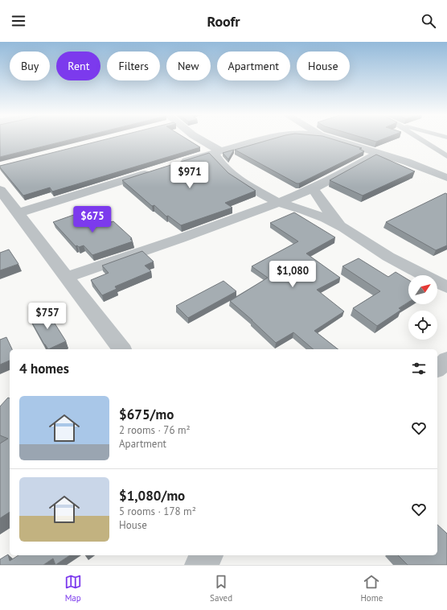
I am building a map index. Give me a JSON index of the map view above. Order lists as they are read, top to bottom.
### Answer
{
  "north": "top right",
  "page": {
    "header": "Roofr",
    "chip": [
      "Buy",
      "Rent",
      "Filters",
      "New",
      "Apartment",
      "House"
    ],
    "price": [
      "$971",
      "$675",
      "$1,080",
      "$757"
    ],
    "heading": "4 homes",
    "list": [
      {
        "name": "$675/mo",
        "note": "2 rooms · 76 m² · Apartment"
      },
      {
        "name": "$1,080/mo",
        "note": "5 rooms · 178 m² · House"
      }
    ],
    "tabs": ["Map", "Saved", "Home"]
  }
}
